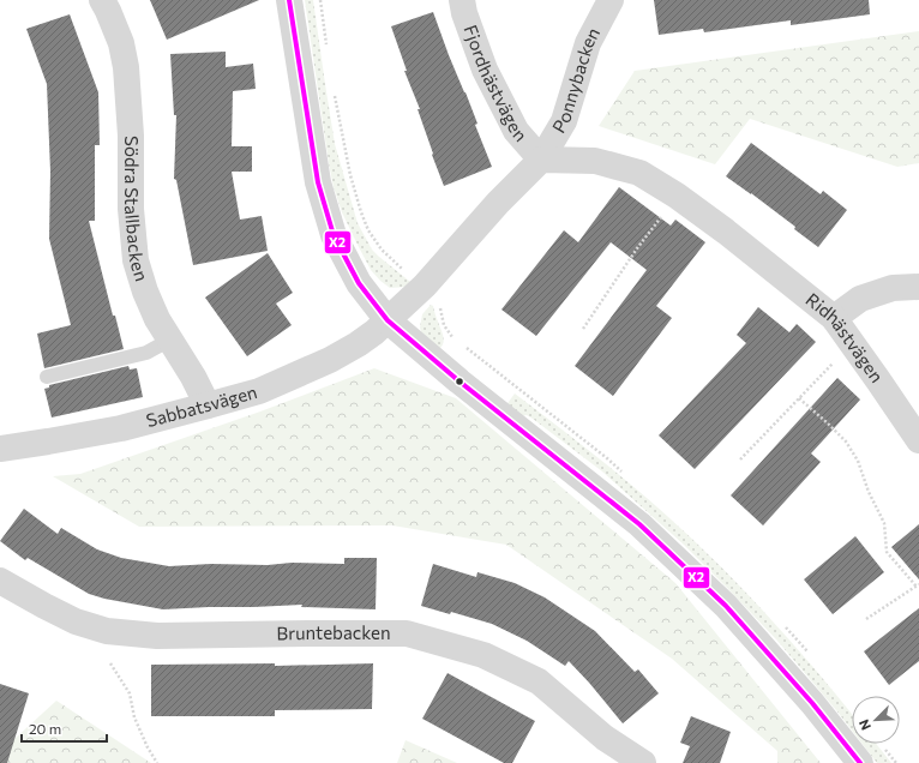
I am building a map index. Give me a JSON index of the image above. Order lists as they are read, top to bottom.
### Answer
{
  "streets": {
    "street": [
      "Ponnybacken",
      "Fjordhästvägen",
      "Södra Stallbacken",
      "Ridhästvägen",
      "Sabbatsvägen",
      "Bruntebacken"
    ]
  },
  "crossings": [
    ["Ponnybacken", "Fjordhästvägen"],
    ["Ponnybacken", "Ridhästvägen"],
    ["Fjordhästvägen", "Ridhästvägen"],
    ["Södra Stallbacken", "Sabbatsvägen"]
  ],
  "lines": ["transit line X2"],
  "scale_bar": "20 m",
  "north": "bottom left"
}
